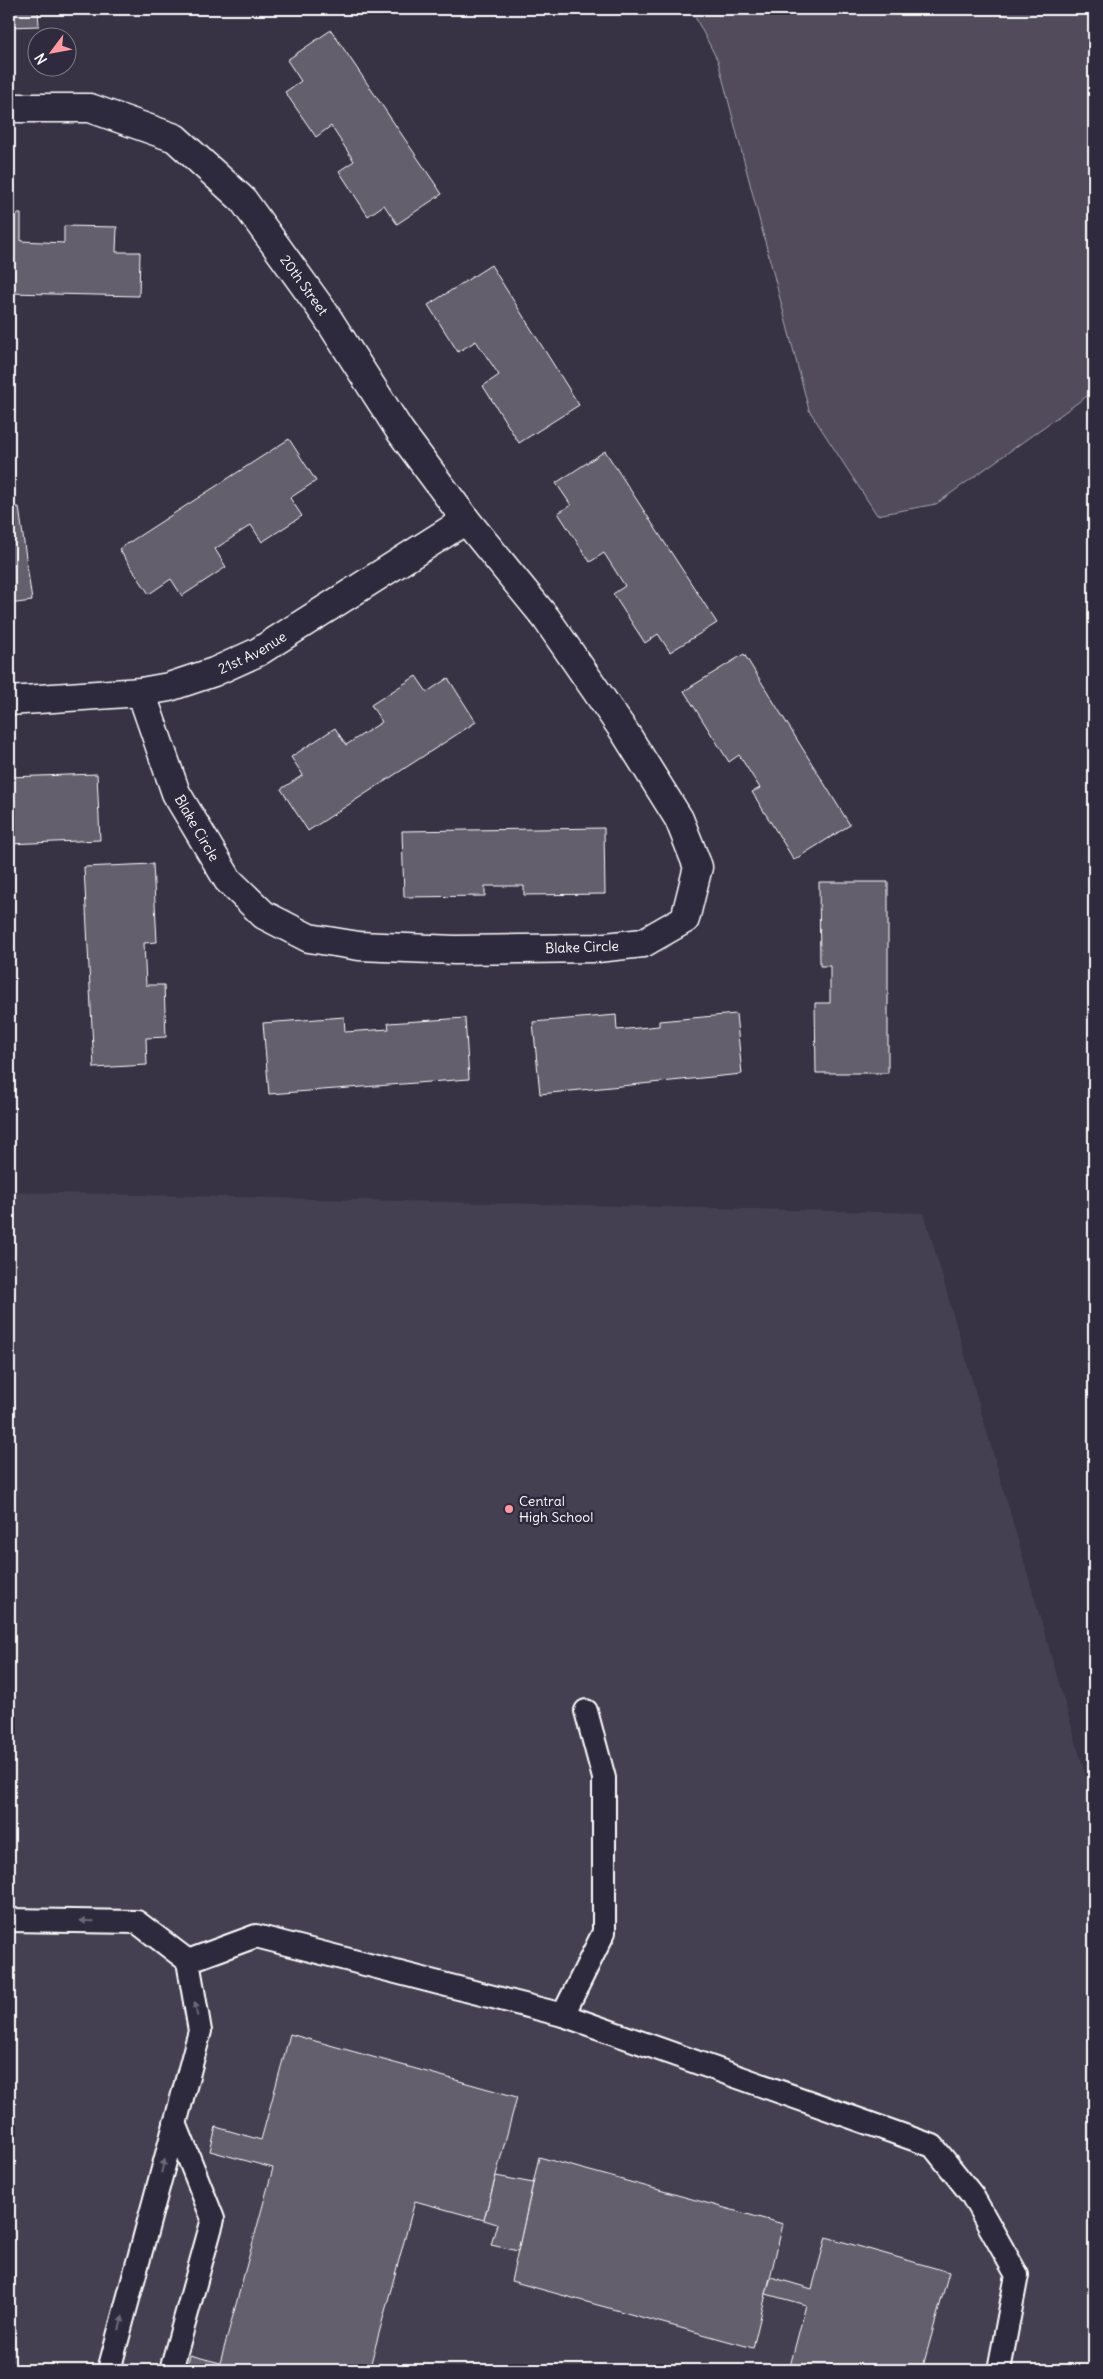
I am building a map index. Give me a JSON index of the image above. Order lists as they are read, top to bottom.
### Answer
{
  "streets": {
    "street": ["20th Street", "21st Avenue", "Blake Circle"]
  },
  "crossings": [
    ["20th Street", "21st Avenue"],
    ["20th Street", "Blake Circle"],
    ["21st Avenue", "Blake Circle"]
  ],
  "places": ["Central High School"],
  "north": "bottom left"
}
